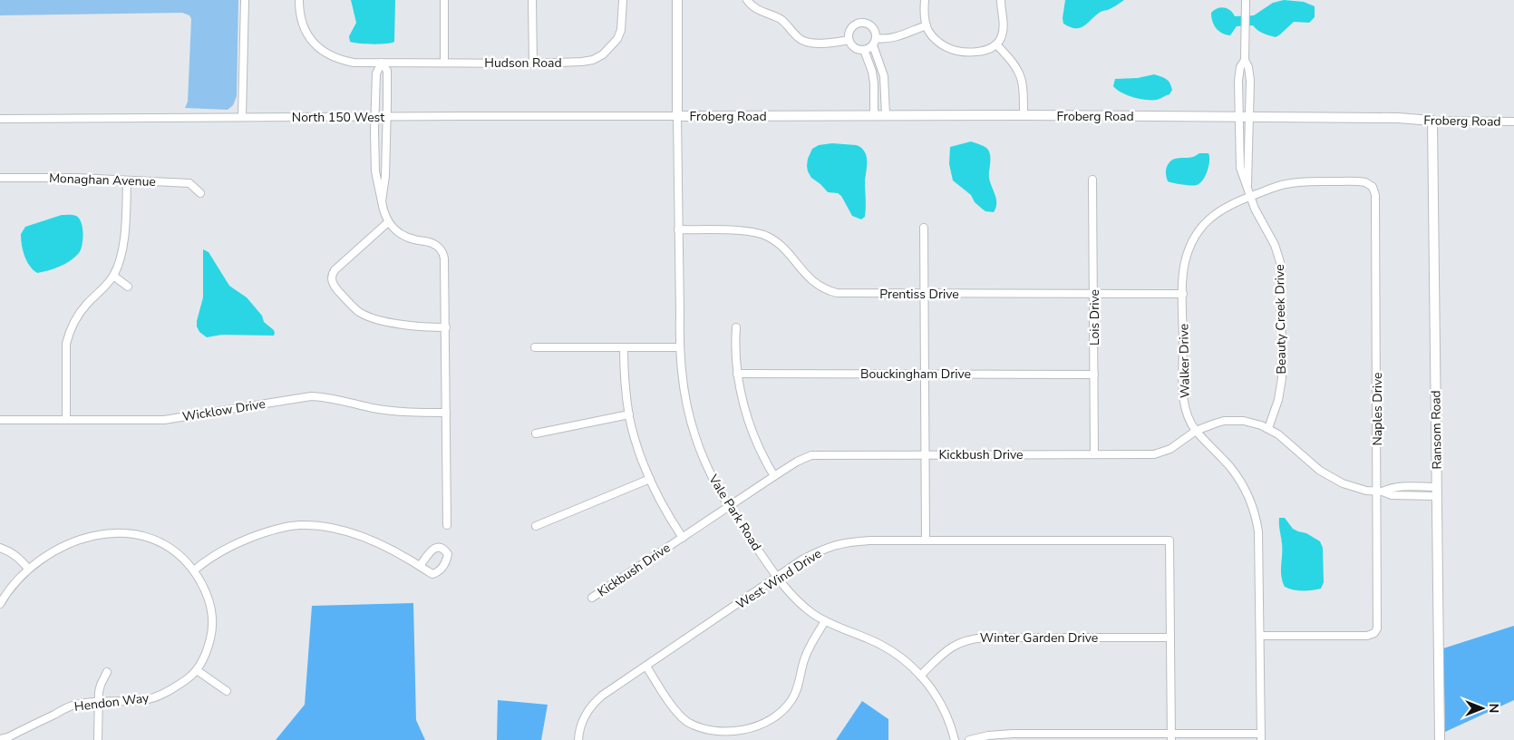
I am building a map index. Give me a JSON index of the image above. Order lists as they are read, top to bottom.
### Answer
{
  "streets": {
    "main road": ["Froberg Road", "Ransom Road"],
    "street": [
      "Hudson Road",
      "North 150 West",
      "Monaghan Avenue",
      "Prentiss Drive",
      "Lois Drive",
      "Beauty Creek Drive",
      "Walker Drive",
      "Bouckingham Drive",
      "Naples Drive",
      "Wicklow Drive",
      "Kickbush Drive",
      "Vale Park Road",
      "West Wind Drive",
      "Winter Garden Drive",
      "Hendon Way"
    ]
  },
  "crossings": [
    ["Froberg Road", "North 150 West"],
    ["Froberg Road", "Beauty Creek Drive"],
    ["Froberg Road", "Ransom Road"],
    ["Froberg Road", "Vale Park Road"],
    ["North 150 West", "Vale Park Road"],
    ["Prentiss Drive", "Lois Drive"],
    ["Prentiss Drive", "Walker Drive"],
    ["Prentiss Drive", "Vale Park Road"],
    ["Lois Drive", "Bouckingham Drive"],
    ["Lois Drive", "Kickbush Drive"],
    ["Beauty Creek Drive", "Walker Drive"],
    ["Beauty Creek Drive", "Kickbush Drive"],
    ["Walker Drive", "Naples Drive"],
    ["Walker Drive", "Kickbush Drive"],
    ["Naples Drive", "Kickbush Drive"],
    ["Ransom Road", "Kickbush Drive"],
    ["Kickbush Drive", "Vale Park Road"],
    ["Vale Park Road", "West Wind Drive"],
    ["Vale Park Road", "Winter Garden Drive"],
    ["West Wind Drive", "Winter Garden Drive"]
  ],
  "north": "right"
}
